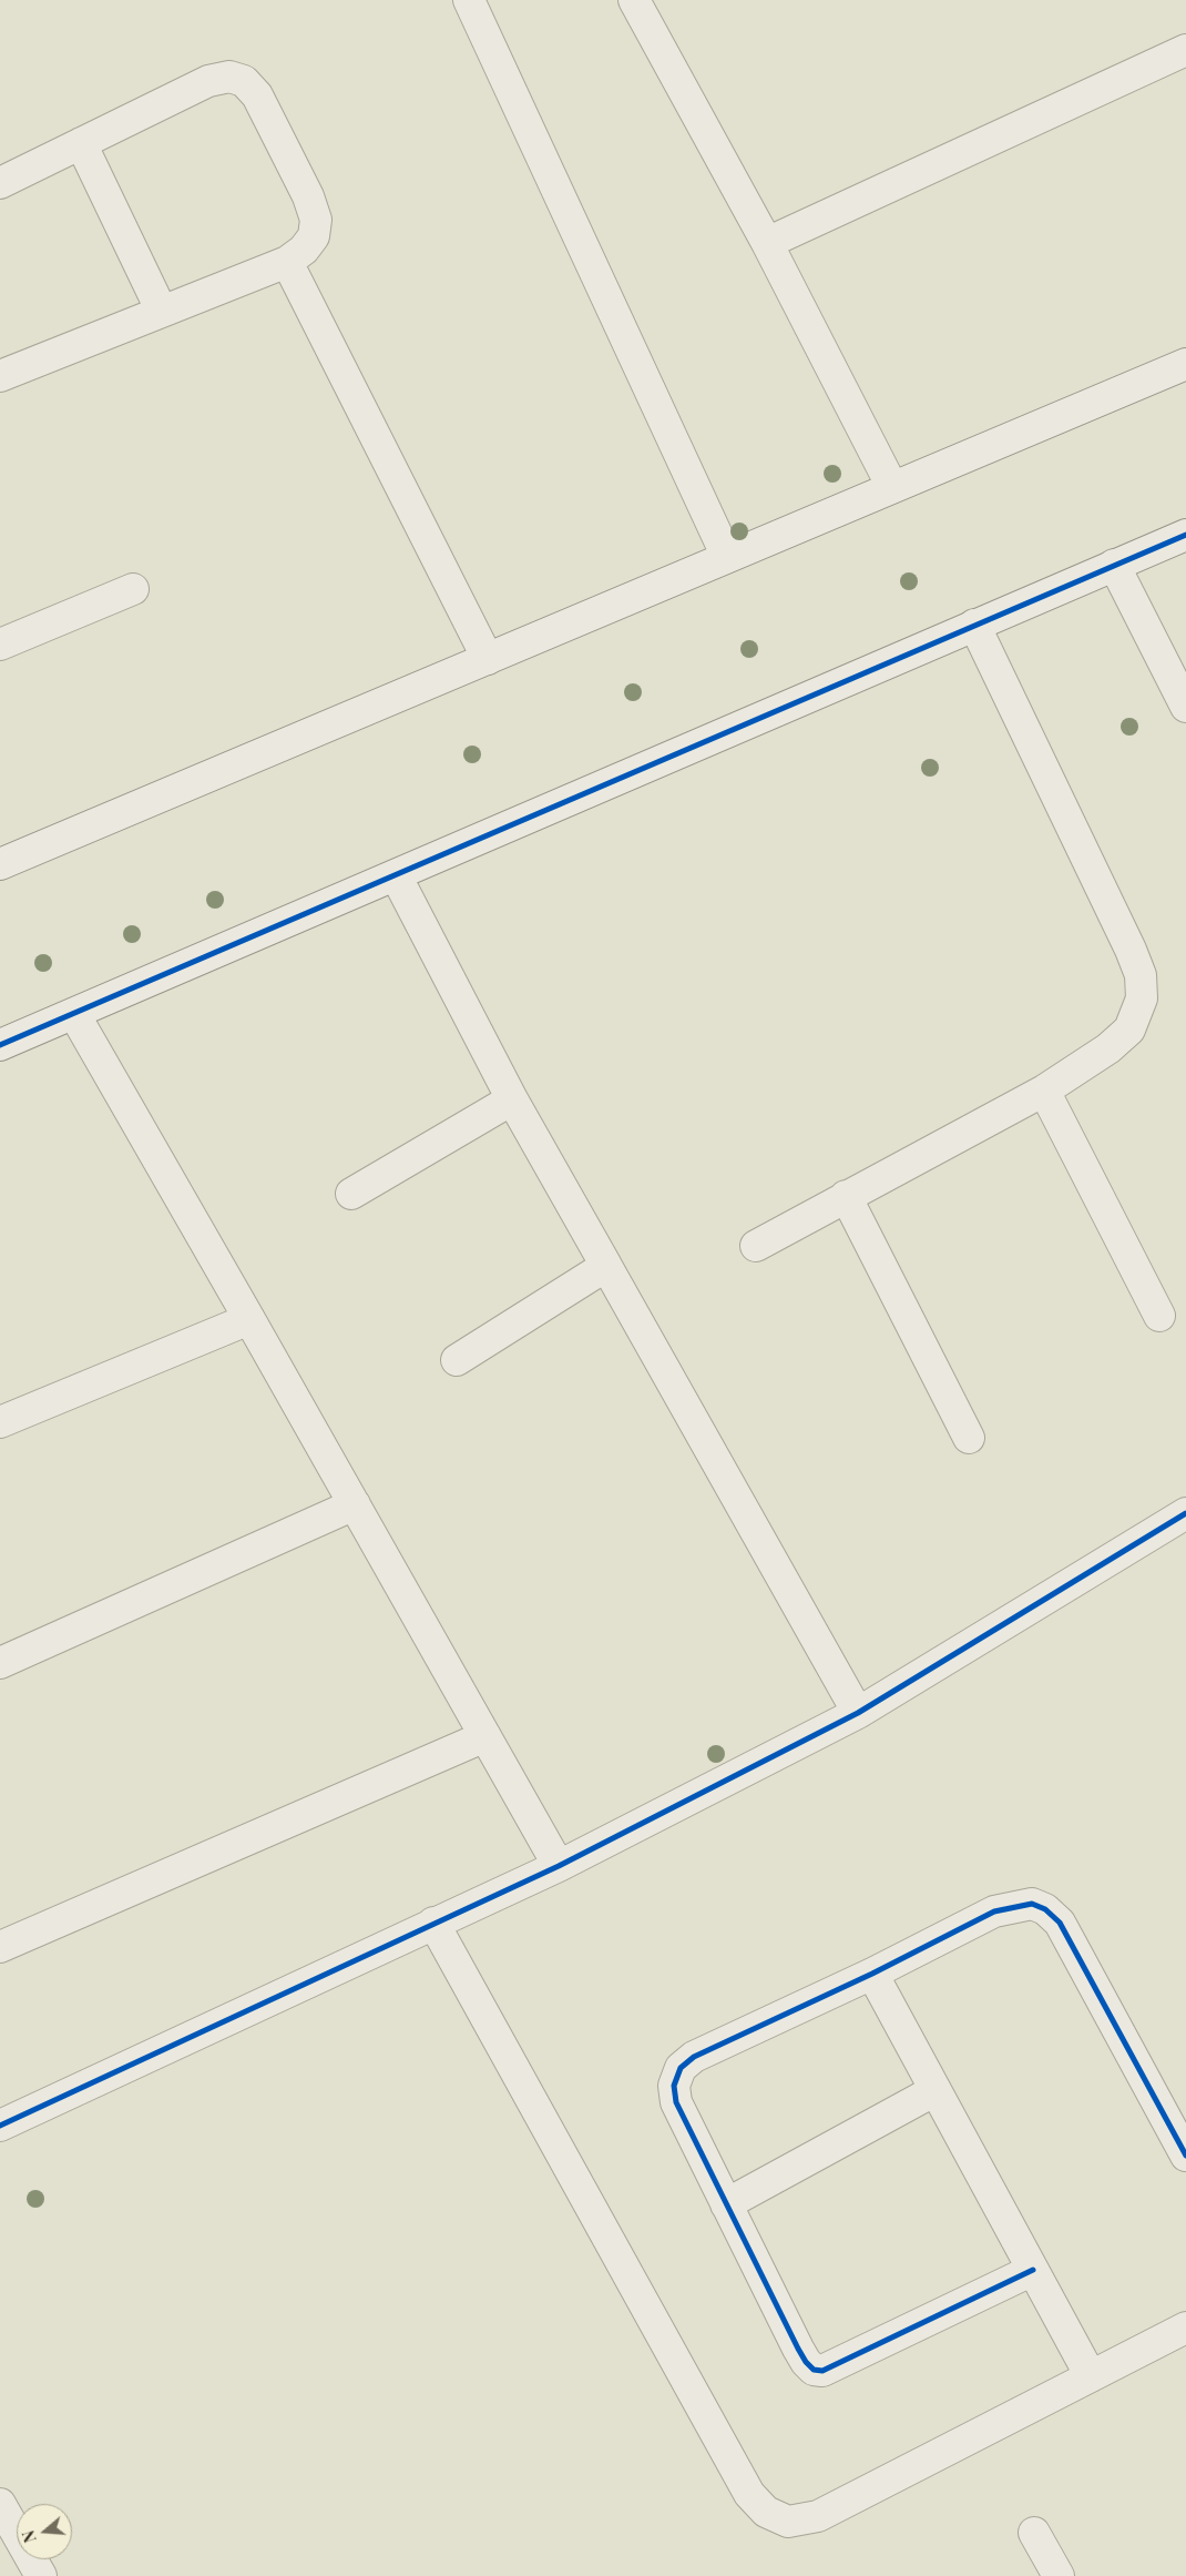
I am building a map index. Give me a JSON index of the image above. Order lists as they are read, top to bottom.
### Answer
{
  "north": "left"
}
